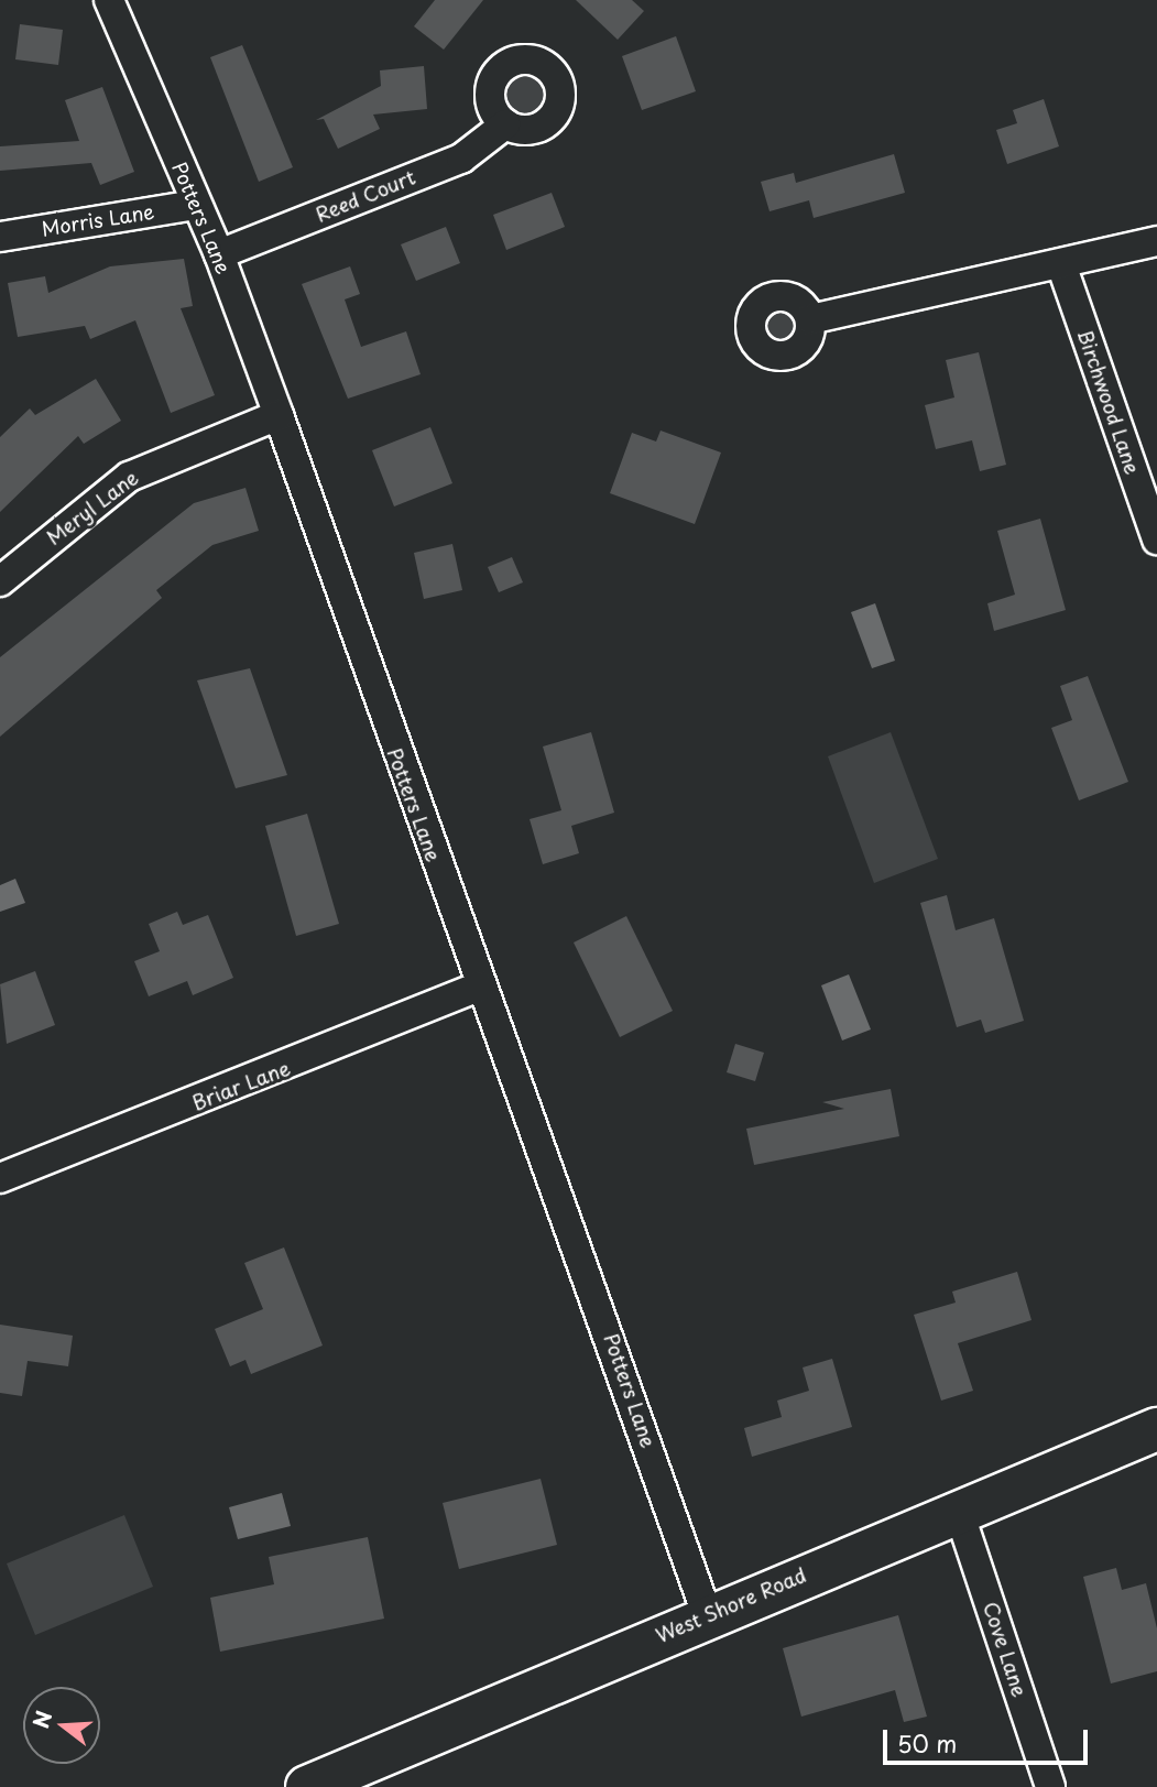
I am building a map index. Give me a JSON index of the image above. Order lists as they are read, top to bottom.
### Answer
{
  "streets": {
    "main road": ["West Shore Road"],
    "street": [
      "Reed Court",
      "Potters Lane",
      "Morris Lane",
      "Birchwood Lane",
      "Meryl Lane",
      "Briar Lane",
      "Cove Lane"
    ]
  },
  "crossings": [
    ["Reed Court", "Potters Lane"],
    ["Potters Lane", "Morris Lane"],
    ["Potters Lane", "Meryl Lane"],
    ["Potters Lane", "Briar Lane"],
    ["Potters Lane", "West Shore Road"],
    ["West Shore Road", "Cove Lane"]
  ],
  "scale_bar": "50 m",
  "north": "left"
}
